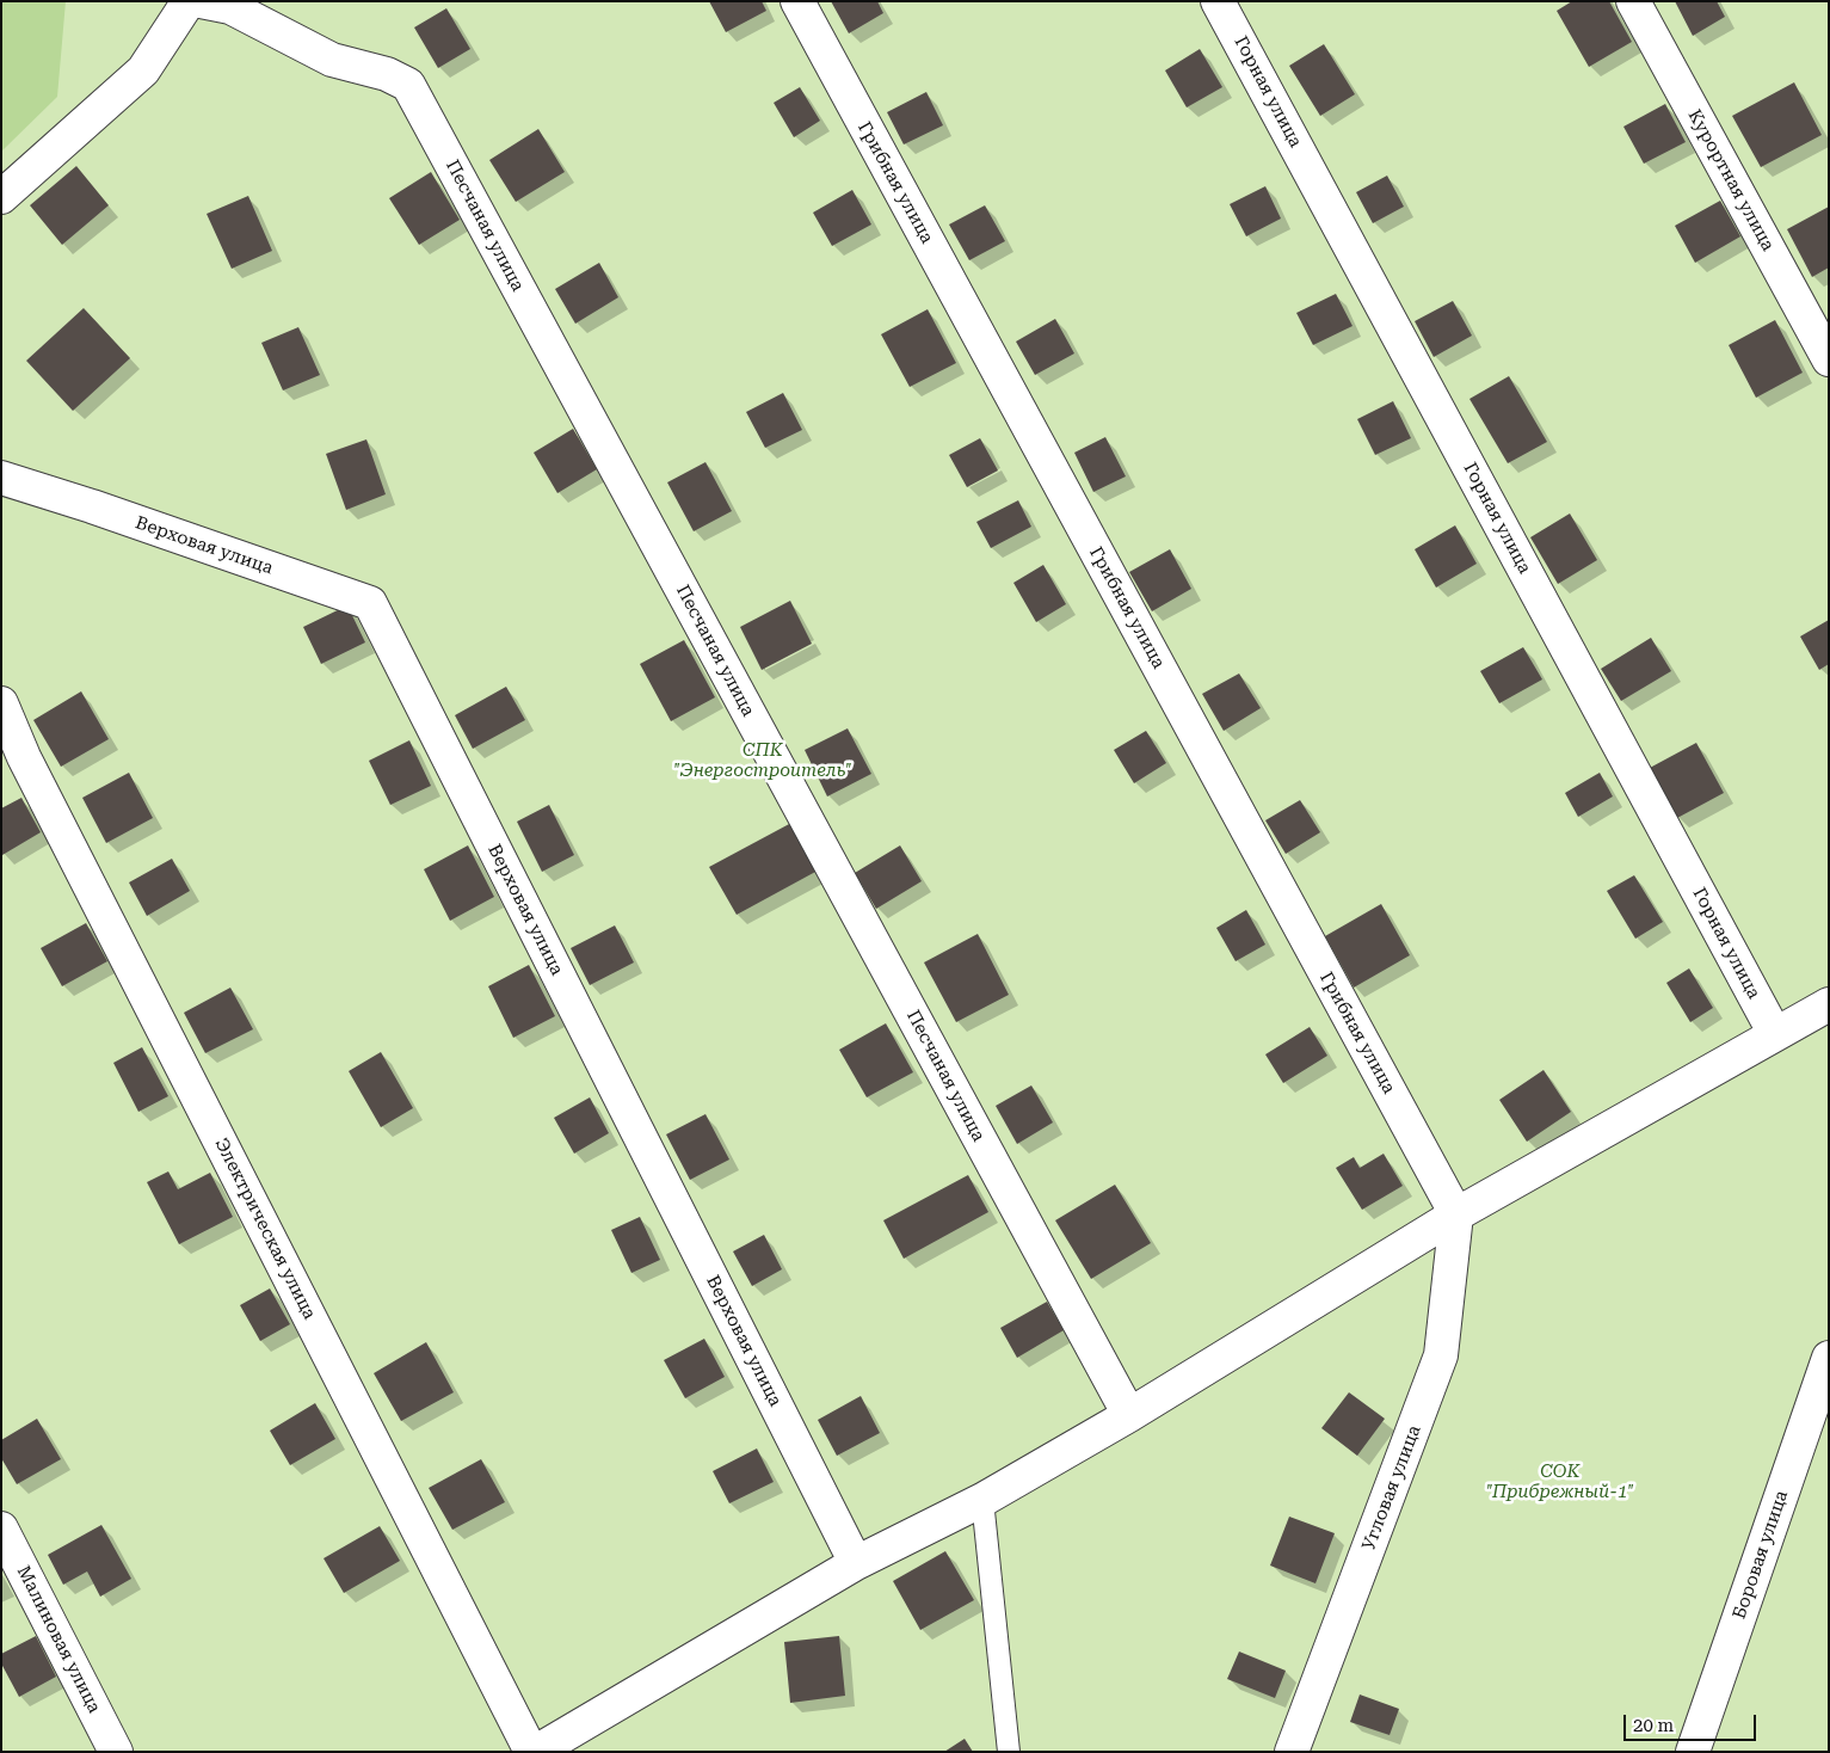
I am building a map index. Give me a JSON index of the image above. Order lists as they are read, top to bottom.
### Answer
{
  "streets": {
    "street": [
      "Горная улица",
      "Курортная улица",
      "Грибная улица",
      "Песчаная улица",
      "Верховая улица",
      "Электрическая улица",
      "Угловая улица",
      "Боровая улица",
      "Малиновая улица"
    ]
  },
  "crossings": [
    ["Грибная улица", "Угловая улица"]
  ],
  "parks": ["СПК \"Энергостроитель\"", "СОК \"Прибрежный-1\""],
  "scale_bar": "20 m"
}
